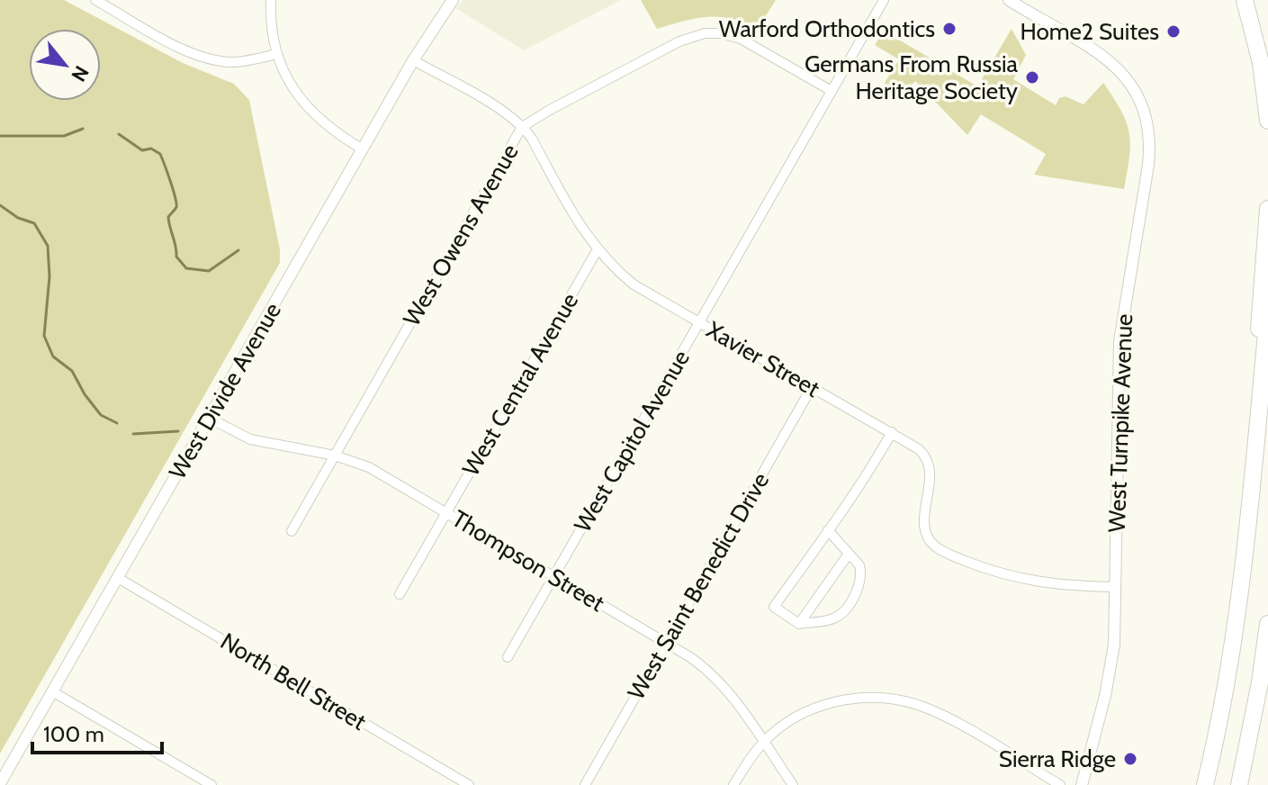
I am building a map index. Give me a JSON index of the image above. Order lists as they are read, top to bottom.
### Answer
{
  "streets": {
    "street": [
      "West Owens Avenue",
      "Xavier Street",
      "West Central Avenue",
      "West Divide Avenue",
      "West Turnpike Avenue",
      "West Capitol Avenue",
      "Thompson Street",
      "West Saint Benedict Drive",
      "North Bell Street"
    ]
  },
  "crossings": [
    ["West Owens Avenue", "Xavier Street"],
    ["West Owens Avenue", "West Capitol Avenue"],
    ["West Owens Avenue", "Thompson Street"],
    ["Xavier Street", "West Central Avenue"],
    ["Xavier Street", "West Divide Avenue"],
    ["Xavier Street", "West Turnpike Avenue"],
    ["Xavier Street", "West Capitol Avenue"],
    ["Xavier Street", "West Saint Benedict Drive"],
    ["West Central Avenue", "Thompson Street"],
    ["West Divide Avenue", "Thompson Street"],
    ["West Divide Avenue", "North Bell Street"],
    ["West Capitol Avenue", "Thompson Street"],
    ["Thompson Street", "West Saint Benedict Drive"]
  ],
  "places": [
    "Warford Orthodontics",
    "Home2 Suites",
    "Germans From Russia Heritage Society",
    "Sierra Ridge"
  ],
  "scale_bar": "100 m",
  "north": "bottom right"
}
